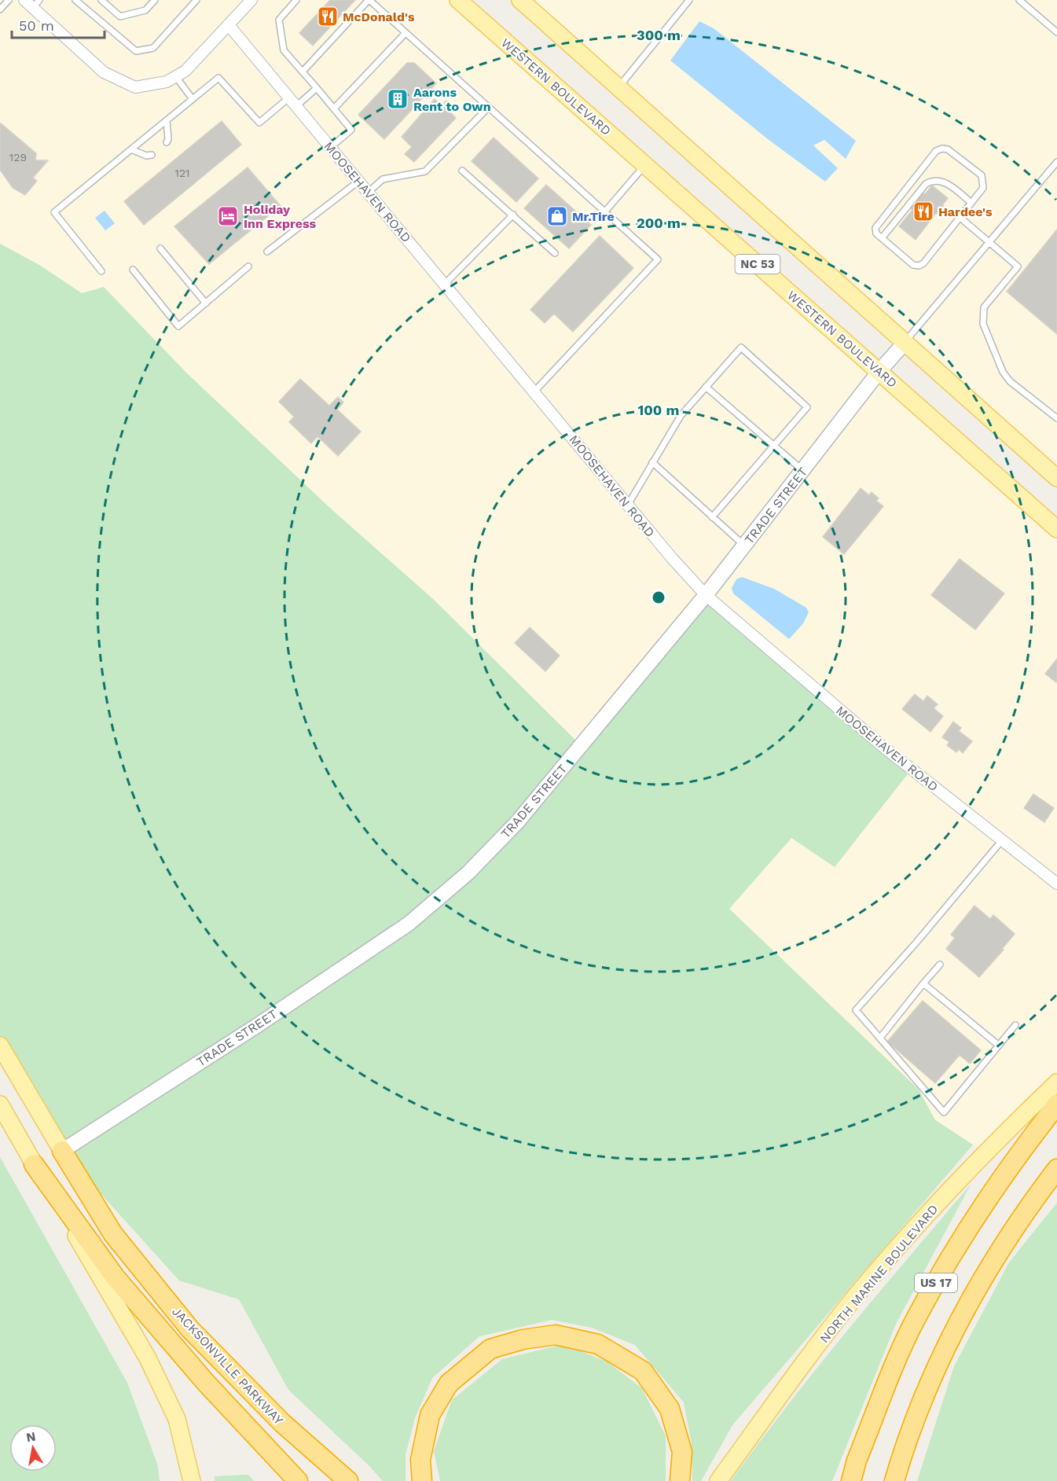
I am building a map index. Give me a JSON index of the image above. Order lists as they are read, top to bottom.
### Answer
{
  "streets": {
    "highway": ["US 17", "JACKSONVILLE PARKWAY"],
    "main road": ["WESTERN BOULEVARD", "NC 53", "NORTH MARINE BOULEVARD"],
    "street": ["MOOSEHAVEN ROAD", "TRADE STREET"]
  },
  "crossings": [
    ["WESTERN BOULEVARD", "TRADE STREET"],
    ["MOOSEHAVEN ROAD", "TRADE STREET"],
    ["NC 53", "TRADE STREET"],
    ["TRADE STREET", "JACKSONVILLE PARKWAY"]
  ],
  "places": {
    "restaurant": ["McDonald's", "Hardee's"],
    "building": ["Aarons Rent to Own"],
    "hotel": ["Holiday Inn Express"],
    "shop": ["Mr.Tire"]
  },
  "house_numbers": ["129", "121"],
  "scale_bar": "50 m",
  "north": "top",
  "rings": ["300 m", "200 m", "100 m"]
}
